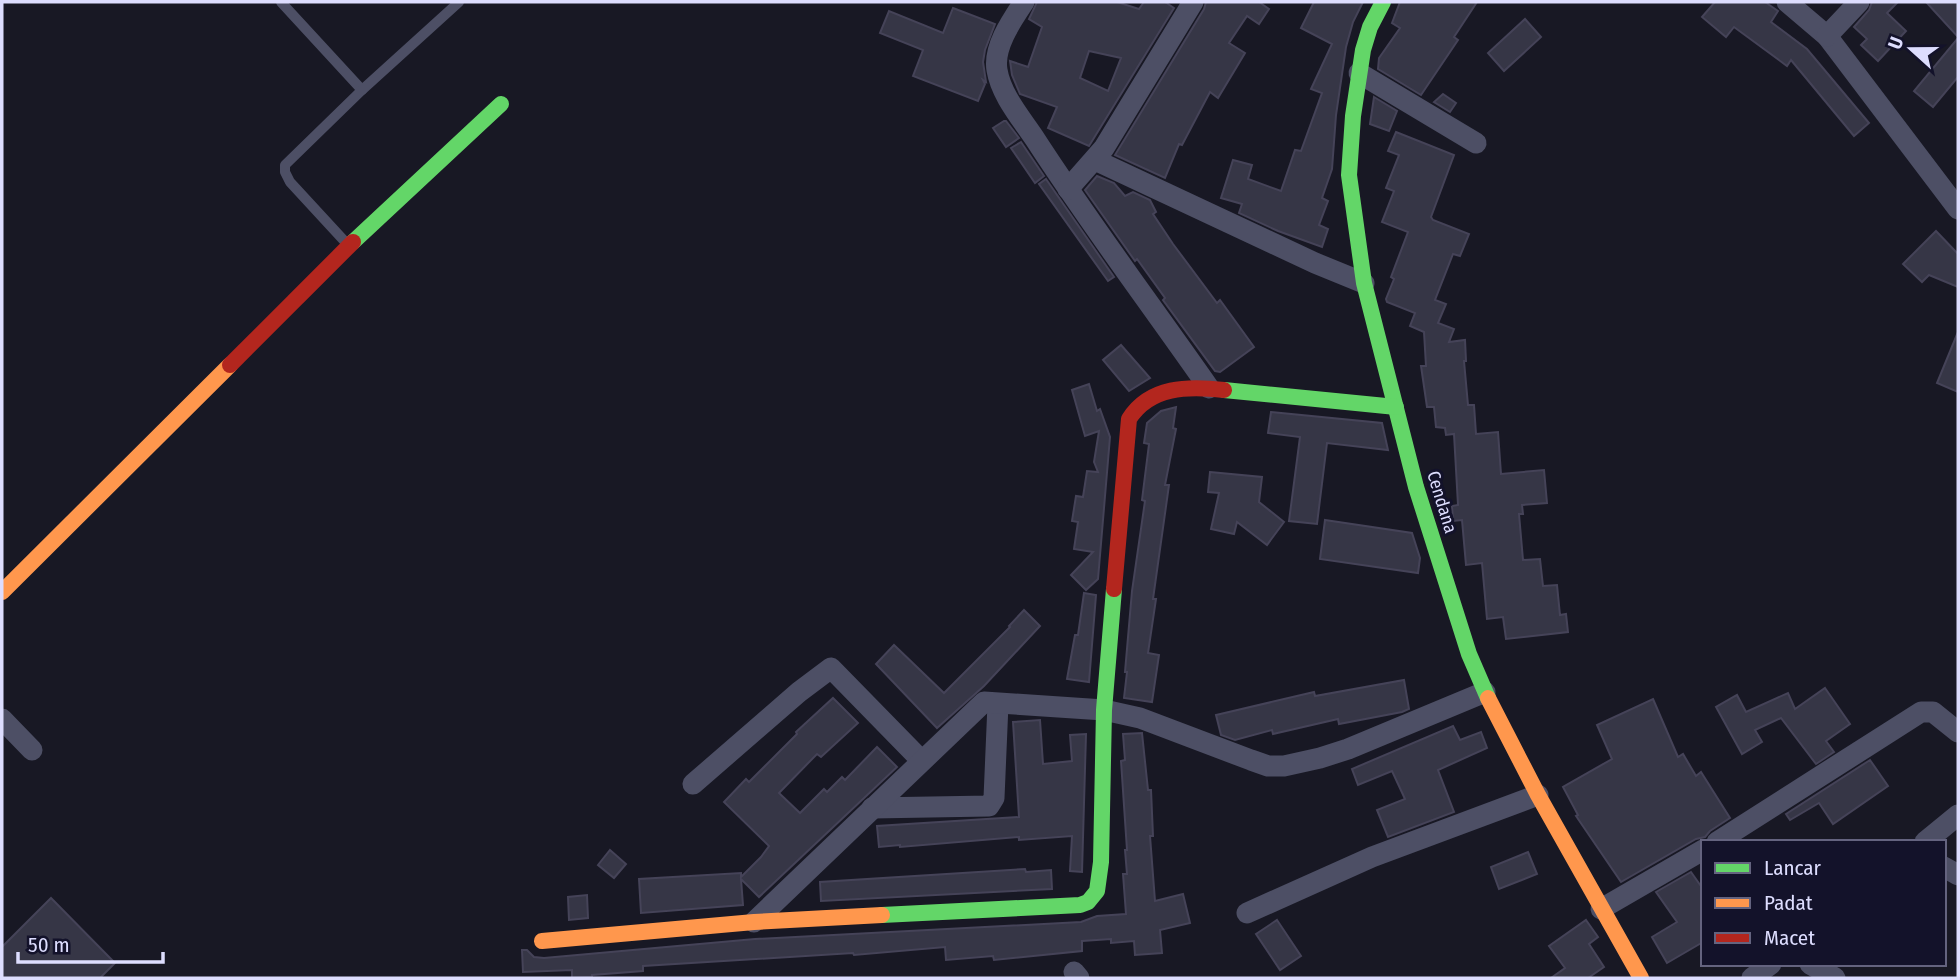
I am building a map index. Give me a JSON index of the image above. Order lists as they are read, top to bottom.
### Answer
{
  "streets": {
    "street": ["Cendana"]
  },
  "legend": ["Lancar", "Padat", "Macet"],
  "scale_bar": "50 m",
  "north": "left"
}
